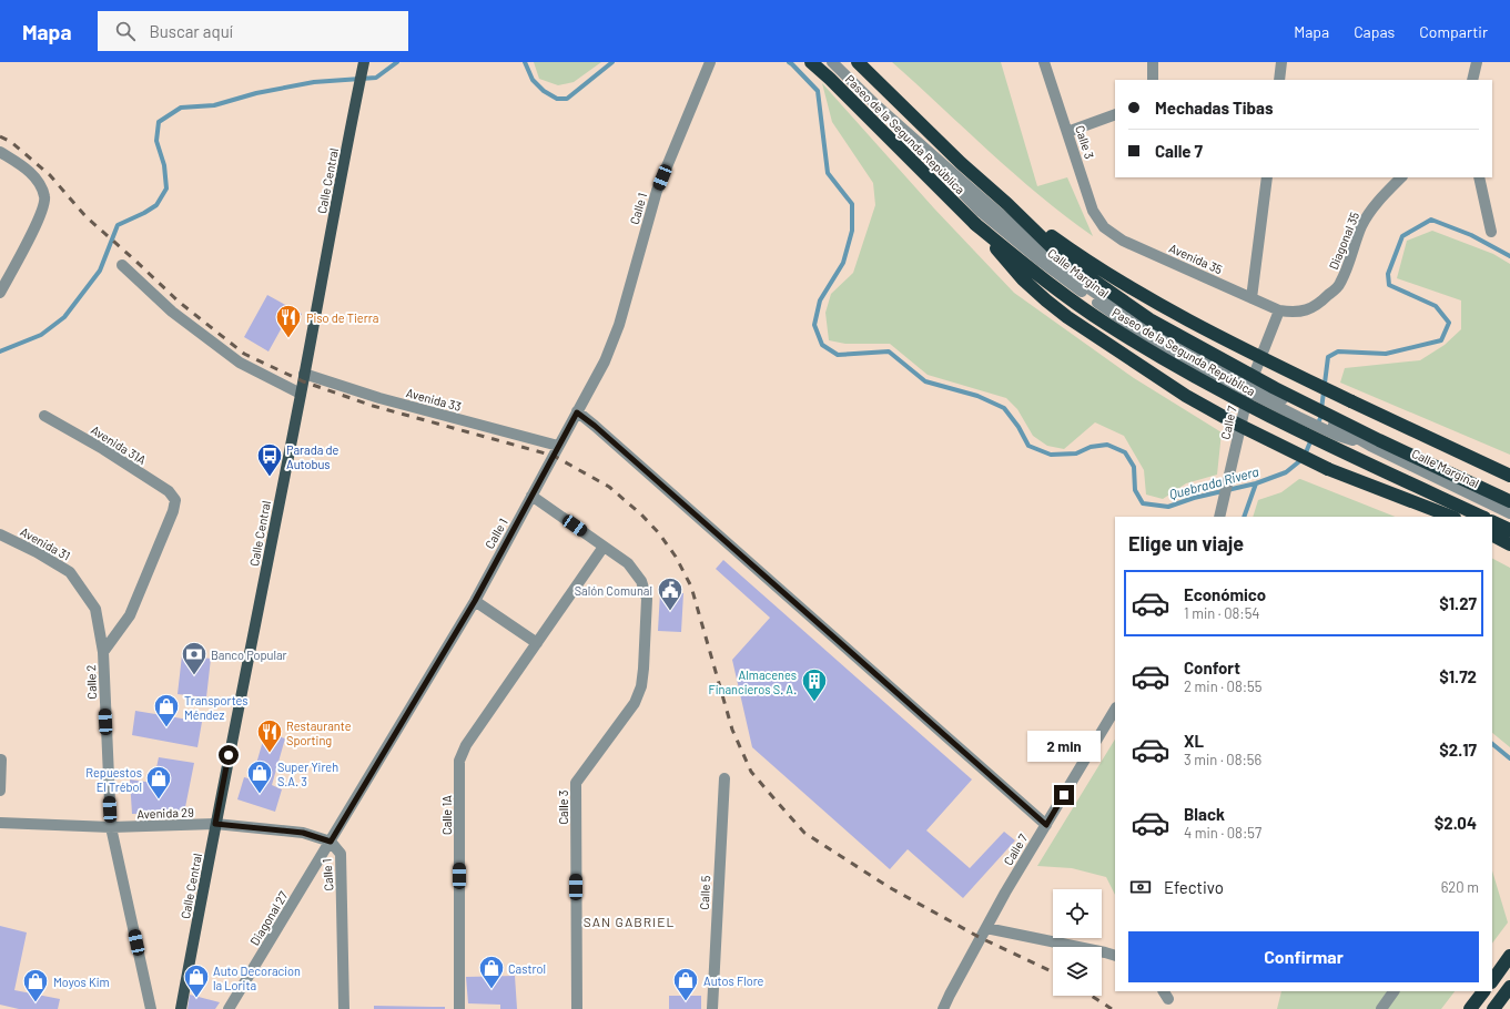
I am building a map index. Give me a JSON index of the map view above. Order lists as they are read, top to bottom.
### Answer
{
  "streets": {
    "highway": ["Paseo de la Segunda República"],
    "main road": ["Calle Central"],
    "street": [
      "Calle 3",
      "Calle 1",
      "Diagonal 35",
      "Avenida 35",
      "Calle Marginal",
      "Avenida 33",
      "Calle 7",
      "Avenida 31A",
      "Avenida 31",
      "Calle 2",
      "Avenida 29",
      "Calle 1A",
      "Calle 5",
      "Diagonal 27"
    ]
  },
  "crossings": [
    ["Calle 3", "Avenida 35"],
    ["Calle 3", "Calle 1A"],
    ["Calle Central", "Avenida 33"],
    ["Calle Central", "Avenida 29"],
    ["Calle 1", "Avenida 33"],
    ["Calle 1", "Avenida 29"],
    ["Calle 1", "Diagonal 27"],
    ["Diagonal 35", "Avenida 35"],
    ["Diagonal 35", "Calle 7"],
    ["Avenida 35", "Calle 7"],
    ["Calle Marginal", "Calle 7"],
    ["Avenida 31A", "Calle 2"],
    ["Avenida 31", "Calle 2"],
    ["Calle 2", "Avenida 29"],
    ["Avenida 29", "Diagonal 27"]
  ],
  "districts": ["SAN GABRIEL"],
  "water": ["Quebrada Rivera"],
  "places": {
    "restaurant": ["Piso de Tierra", "Restaurante Sporting"],
    "bus stop": ["Parada de Autobus"],
    "public building": ["Salón Comunal"],
    "bank": ["Banco Popular"],
    "building": ["Almacenes Financieros S. A."],
    "shop": [
      "Transportes Méndez",
      "Super Yireh S.A. 3",
      "Repuestos El Trébol",
      "Castrol",
      "Auto Decoracion la Lorita",
      "Autos Flore",
      "Moyos Kim"
    ]
  },
  "page": {
    "header": "Mapa",
    "search": "Buscar aquí",
    "nav": ["Mapa", "Capas", "Compartir"],
    "banner": ["Mechadas Tibas", "Calle 7"],
    "heading": "Elige un viaje",
    "list": [
      {
        "name": "Económico",
        "note": "1 min · 08:54",
        "value": "$1.27"
      },
      {
        "name": "Confort",
        "note": "2 min · 08:55",
        "value": "$1.72"
      },
      {
        "name": "XL",
        "note": "3 min · 08:56",
        "value": "$2.17"
      },
      {
        "name": "Black",
        "note": "4 min · 08:57",
        "value": "$2.04"
      }
    ],
    "bubble": "2 min",
    "pay": ["Efectivo", "620 m"],
    "buttons": "Confirmar"
  }
}
